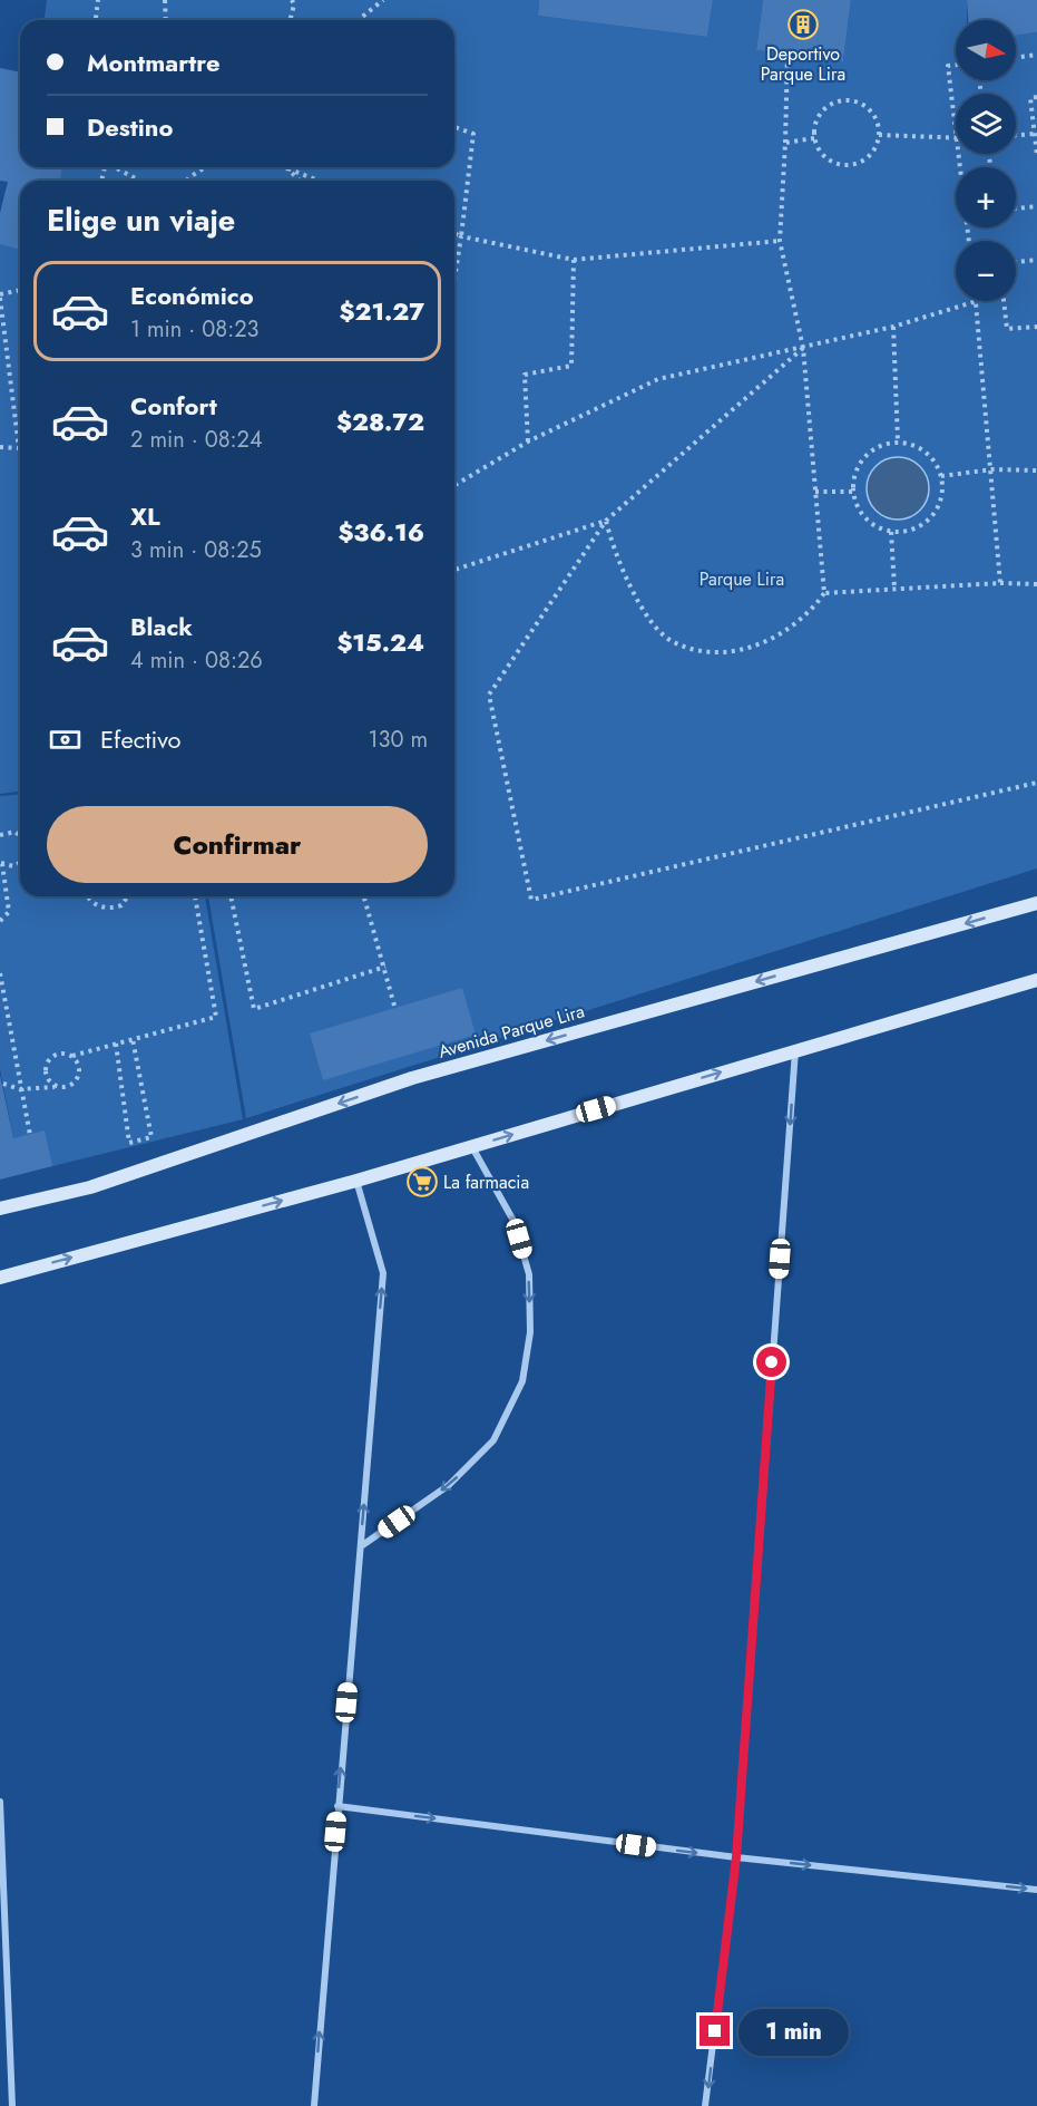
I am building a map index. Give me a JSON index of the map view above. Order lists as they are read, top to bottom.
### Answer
{
  "streets": {
    "main road": ["Avenida Parque Lira"]
  },
  "parks": ["Parque Lira"],
  "places": {
    "building": ["Deportivo Parque Lira"],
    "supermarket": ["La farmacia"]
  },
  "north": "right",
  "page": {
    "map_buttons": ["+", "−"],
    "banner": ["Montmartre", "Destino"],
    "heading": "Elige un viaje",
    "list": [
      {
        "name": "Económico",
        "note": "1 min · 08:23",
        "value": "$21.27"
      },
      {
        "name": "Confort",
        "note": "2 min · 08:24",
        "value": "$28.72"
      },
      {
        "name": "XL",
        "note": "3 min · 08:25",
        "value": "$36.16"
      },
      {
        "name": "Black",
        "note": "4 min · 08:26",
        "value": "$15.24"
      }
    ],
    "pay": ["Efectivo", "130 m"],
    "buttons": "Confirmar",
    "bubble": "1 min"
  }
}
